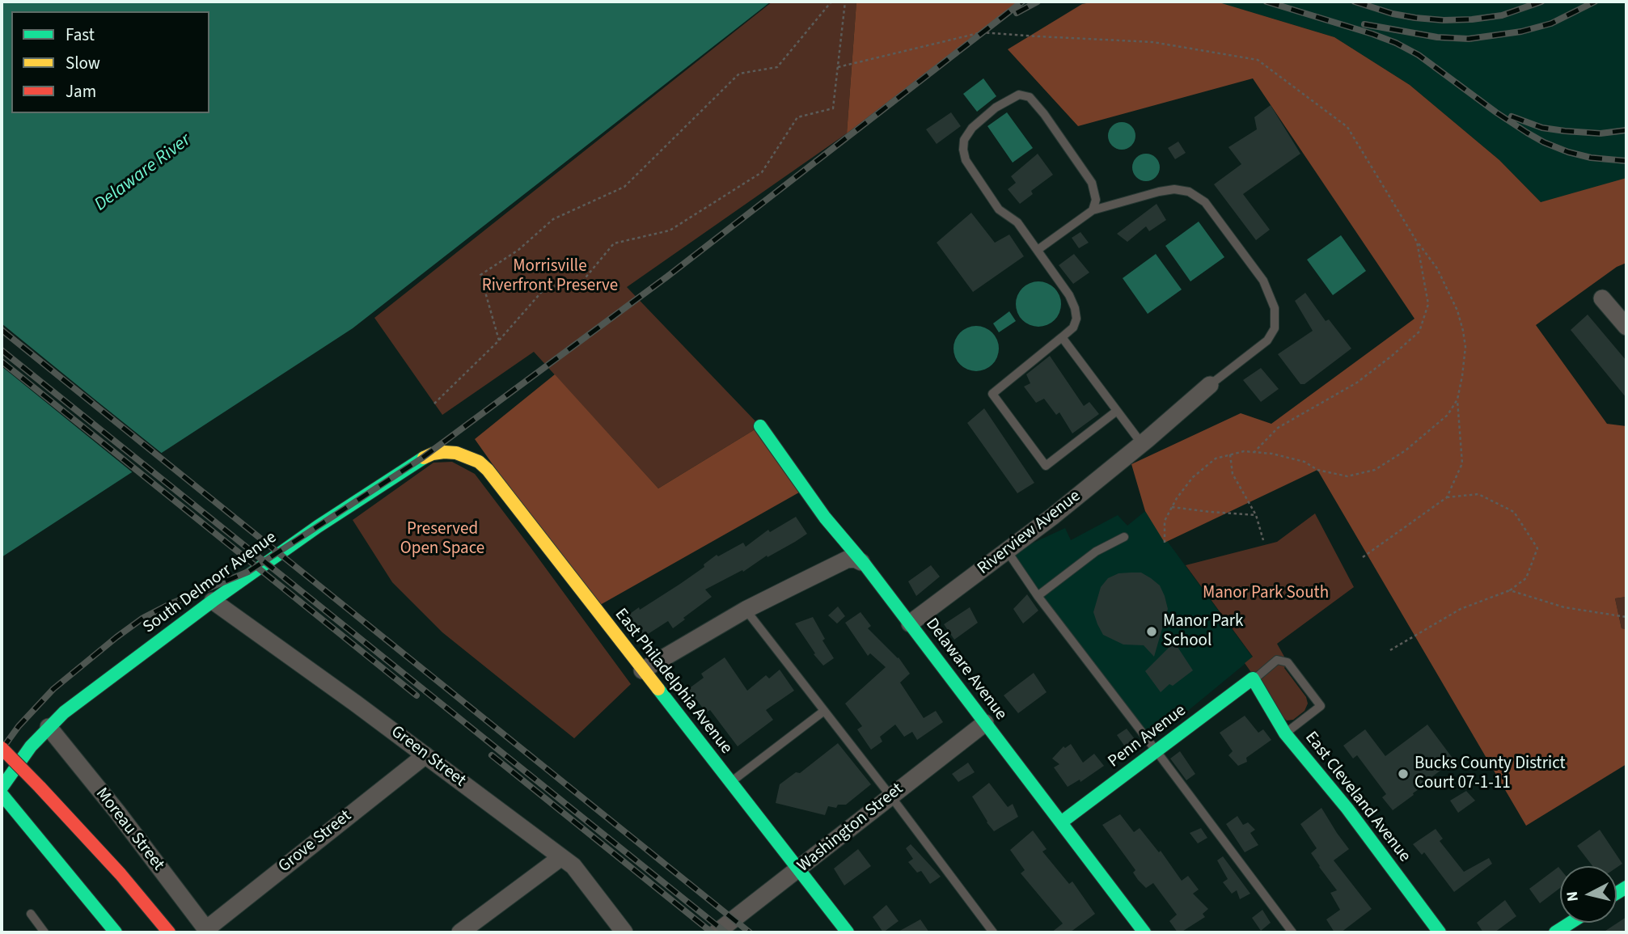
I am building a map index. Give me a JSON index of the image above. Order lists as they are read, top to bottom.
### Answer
{
  "streets": {
    "main road": [
      "South Delmorr Avenue",
      "Delaware Avenue",
      "East Philadelphia Avenue",
      "Penn Avenue",
      "East Cleveland Avenue"
    ],
    "street": [
      "Riverview Avenue",
      "Green Street",
      "Washington Street",
      "Moreau Street",
      "Grove Street"
    ]
  },
  "crossings": [
    ["Riverview Avenue", "Delaware Avenue"],
    ["South Delmorr Avenue", "East Philadelphia Avenue"],
    ["South Delmorr Avenue", "Green Street"],
    ["South Delmorr Avenue", "Moreau Street"],
    ["Delaware Avenue", "Penn Avenue"],
    ["Delaware Avenue", "Washington Street"],
    ["East Philadelphia Avenue", "Washington Street"],
    ["Penn Avenue", "East Cleveland Avenue"],
    ["Green Street", "Grove Street"],
    ["Moreau Street", "Grove Street"]
  ],
  "water": ["Delaware River"],
  "parks": ["Morrisville Riverfront Preserve", "Preserved Open Space", "Manor Park South"],
  "places": ["Manor Park School", "Bucks County District Court 07-1-11"],
  "legend": ["Fast", "Slow", "Jam"],
  "north": "left"
}
